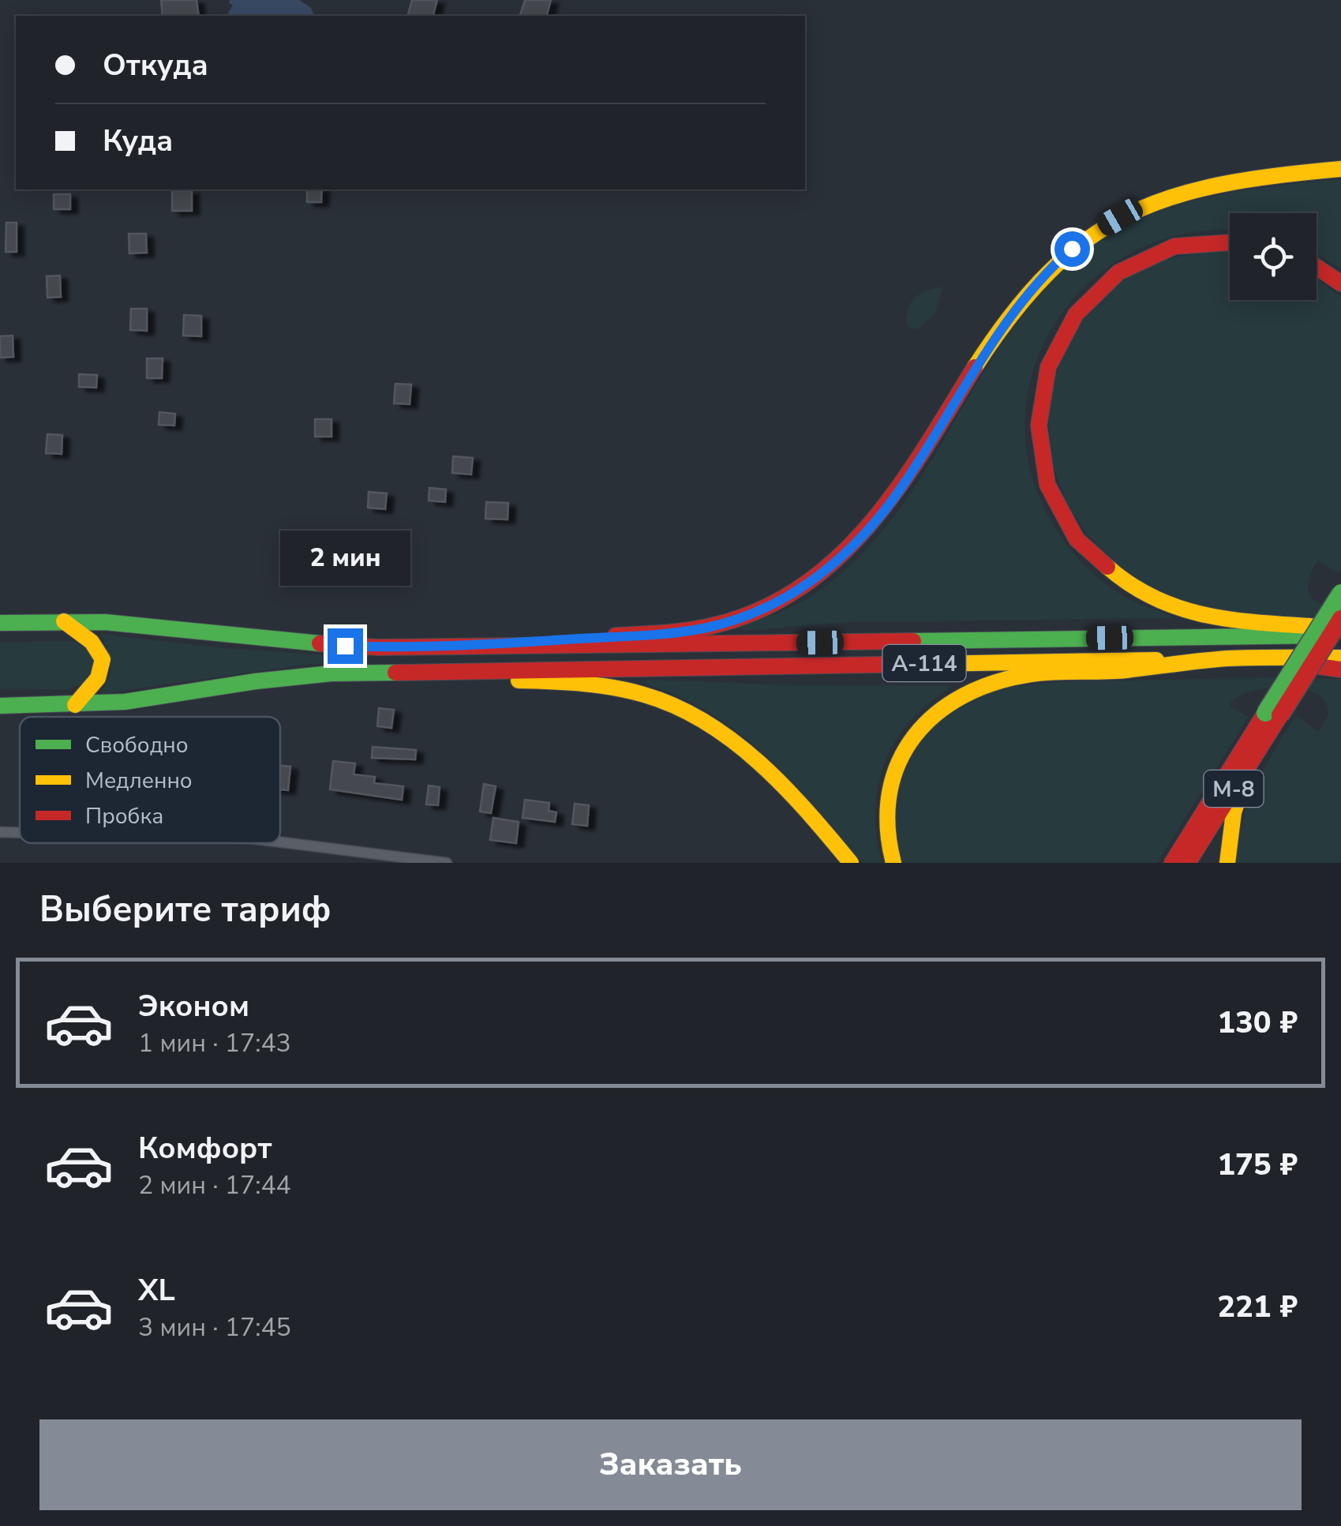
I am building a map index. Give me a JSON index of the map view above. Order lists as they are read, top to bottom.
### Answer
{
  "streets": {
    "main road": ["А-114", "М-8"]
  },
  "legend": ["Свободно", "Медленно", "Пробка"],
  "page": {
    "banner": ["Откуда", "Куда"],
    "bubble": "2 мин",
    "heading": "Выберите тариф",
    "list": [
      {
        "name": "Эконом",
        "note": "1 мин · 17:43",
        "value": "130 ₽"
      },
      {
        "name": "Комфорт",
        "note": "2 мин · 17:44",
        "value": "175 ₽"
      },
      {
        "name": "XL",
        "note": "3 мин · 17:45",
        "value": "221 ₽"
      }
    ],
    "buttons": "Заказать"
  }
}
